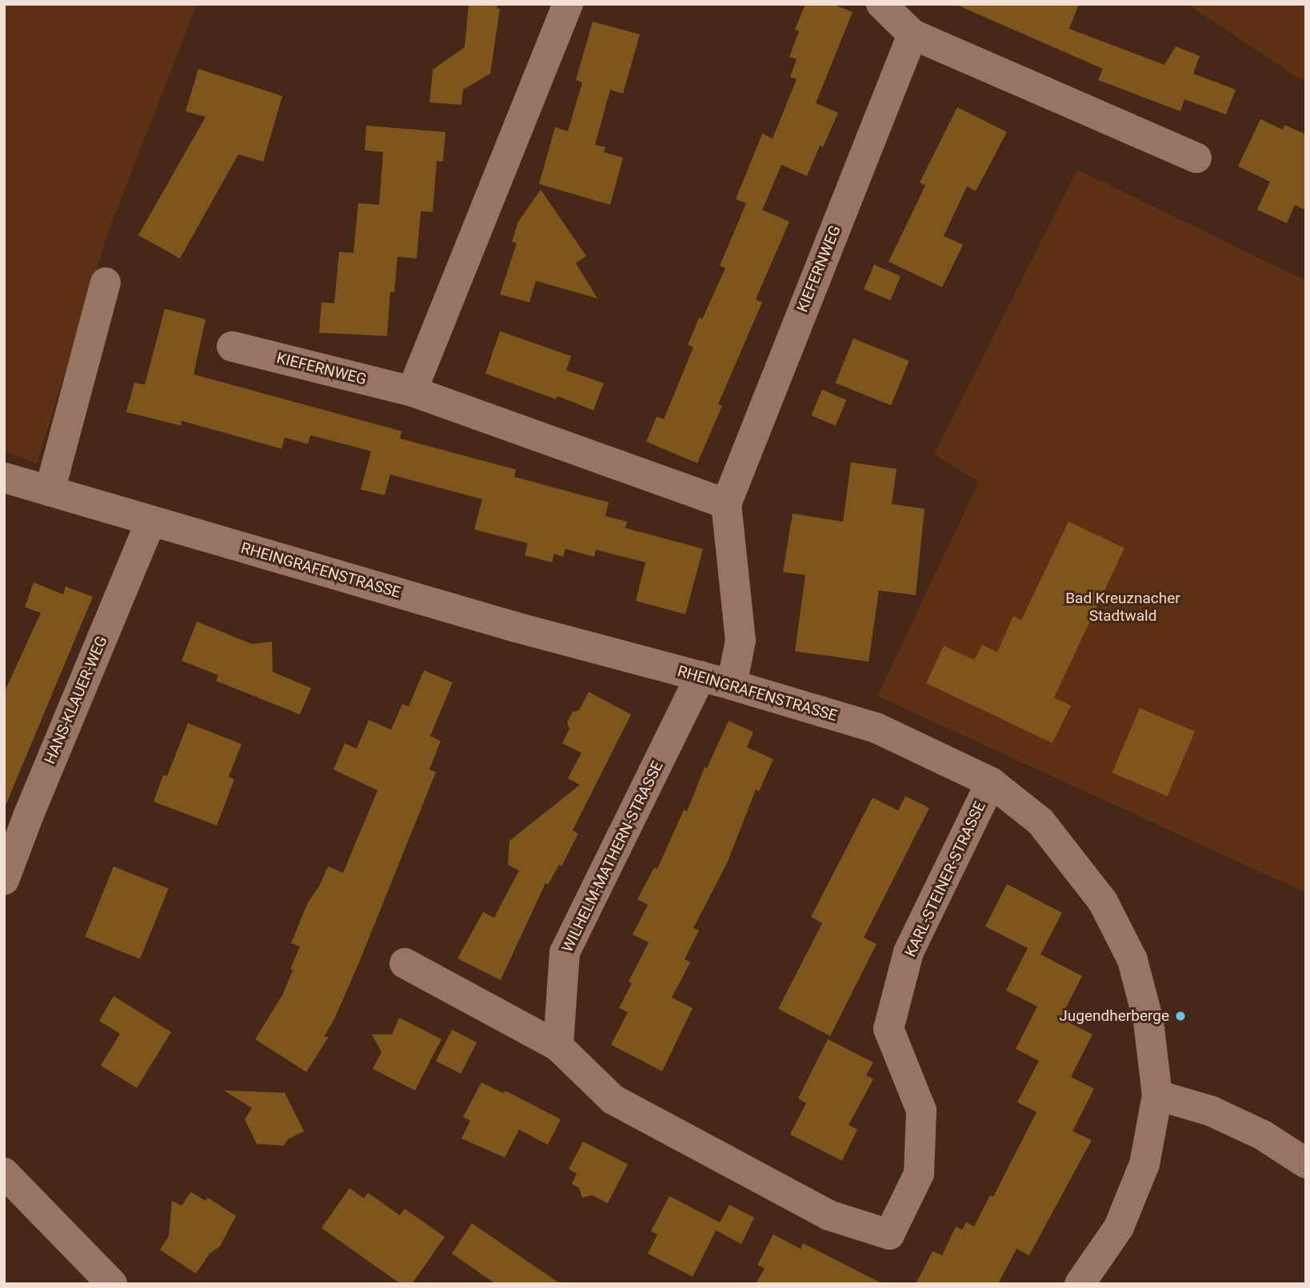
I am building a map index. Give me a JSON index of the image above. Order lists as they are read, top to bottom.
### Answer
{
  "streets": {
    "street": [
      "KIEFERNWEG",
      "RHEINGRAFENSTRASSE",
      "HANS-KLAUER-WEG",
      "WILHELM-MATHERN-STRASSE",
      "KARL-STEINER-STRASSE"
    ]
  },
  "crossings": [
    ["KIEFERNWEG", "RHEINGRAFENSTRASSE"],
    ["RHEINGRAFENSTRASSE", "HANS-KLAUER-WEG"],
    ["RHEINGRAFENSTRASSE", "WILHELM-MATHERN-STRASSE"],
    ["RHEINGRAFENSTRASSE", "KARL-STEINER-STRASSE"],
    ["WILHELM-MATHERN-STRASSE", "KARL-STEINER-STRASSE"]
  ],
  "parks": ["Bad Kreuznacher Stadtwald"],
  "places": ["Jugendherberge"]
}
